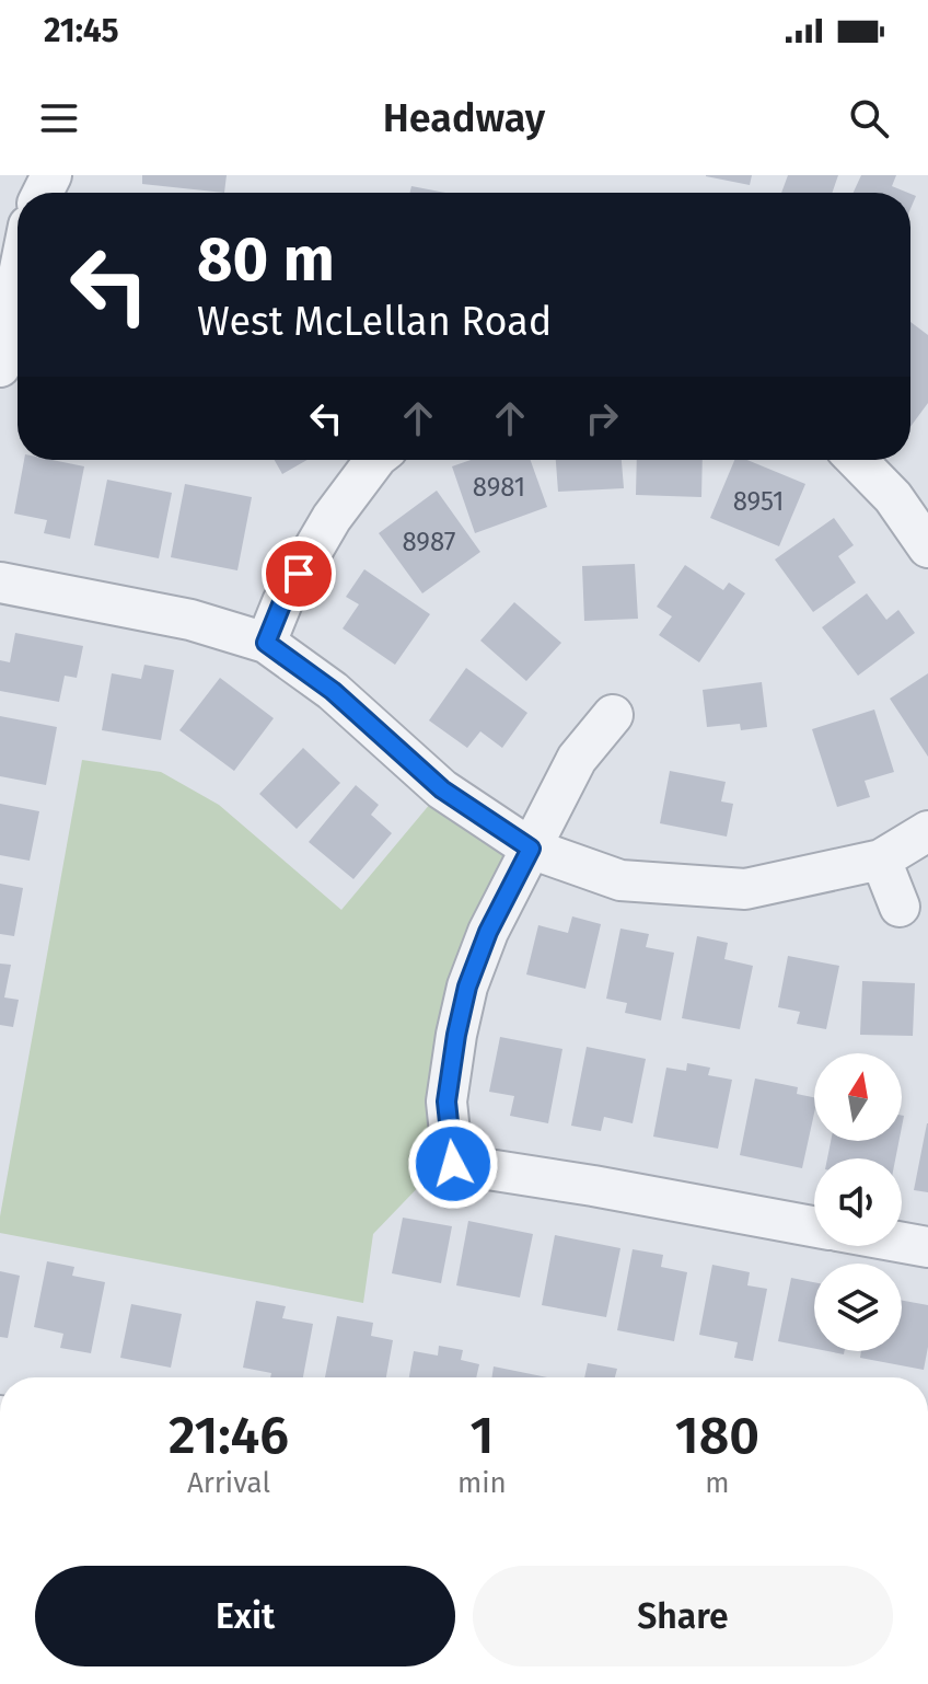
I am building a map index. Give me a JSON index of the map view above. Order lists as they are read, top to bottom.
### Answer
{
  "house_numbers": ["8981", "8951", "8987"],
  "north": "top",
  "page": {
    "status": "21:45",
    "header": "Headway",
    "turn": ["80 m", "West McLellan Road"],
    "eta": [
      "21:46",
      "Arrival",
      "1",
      "min",
      "180",
      "m"
    ],
    "buttons": ["Exit", "Share"]
  }
}
